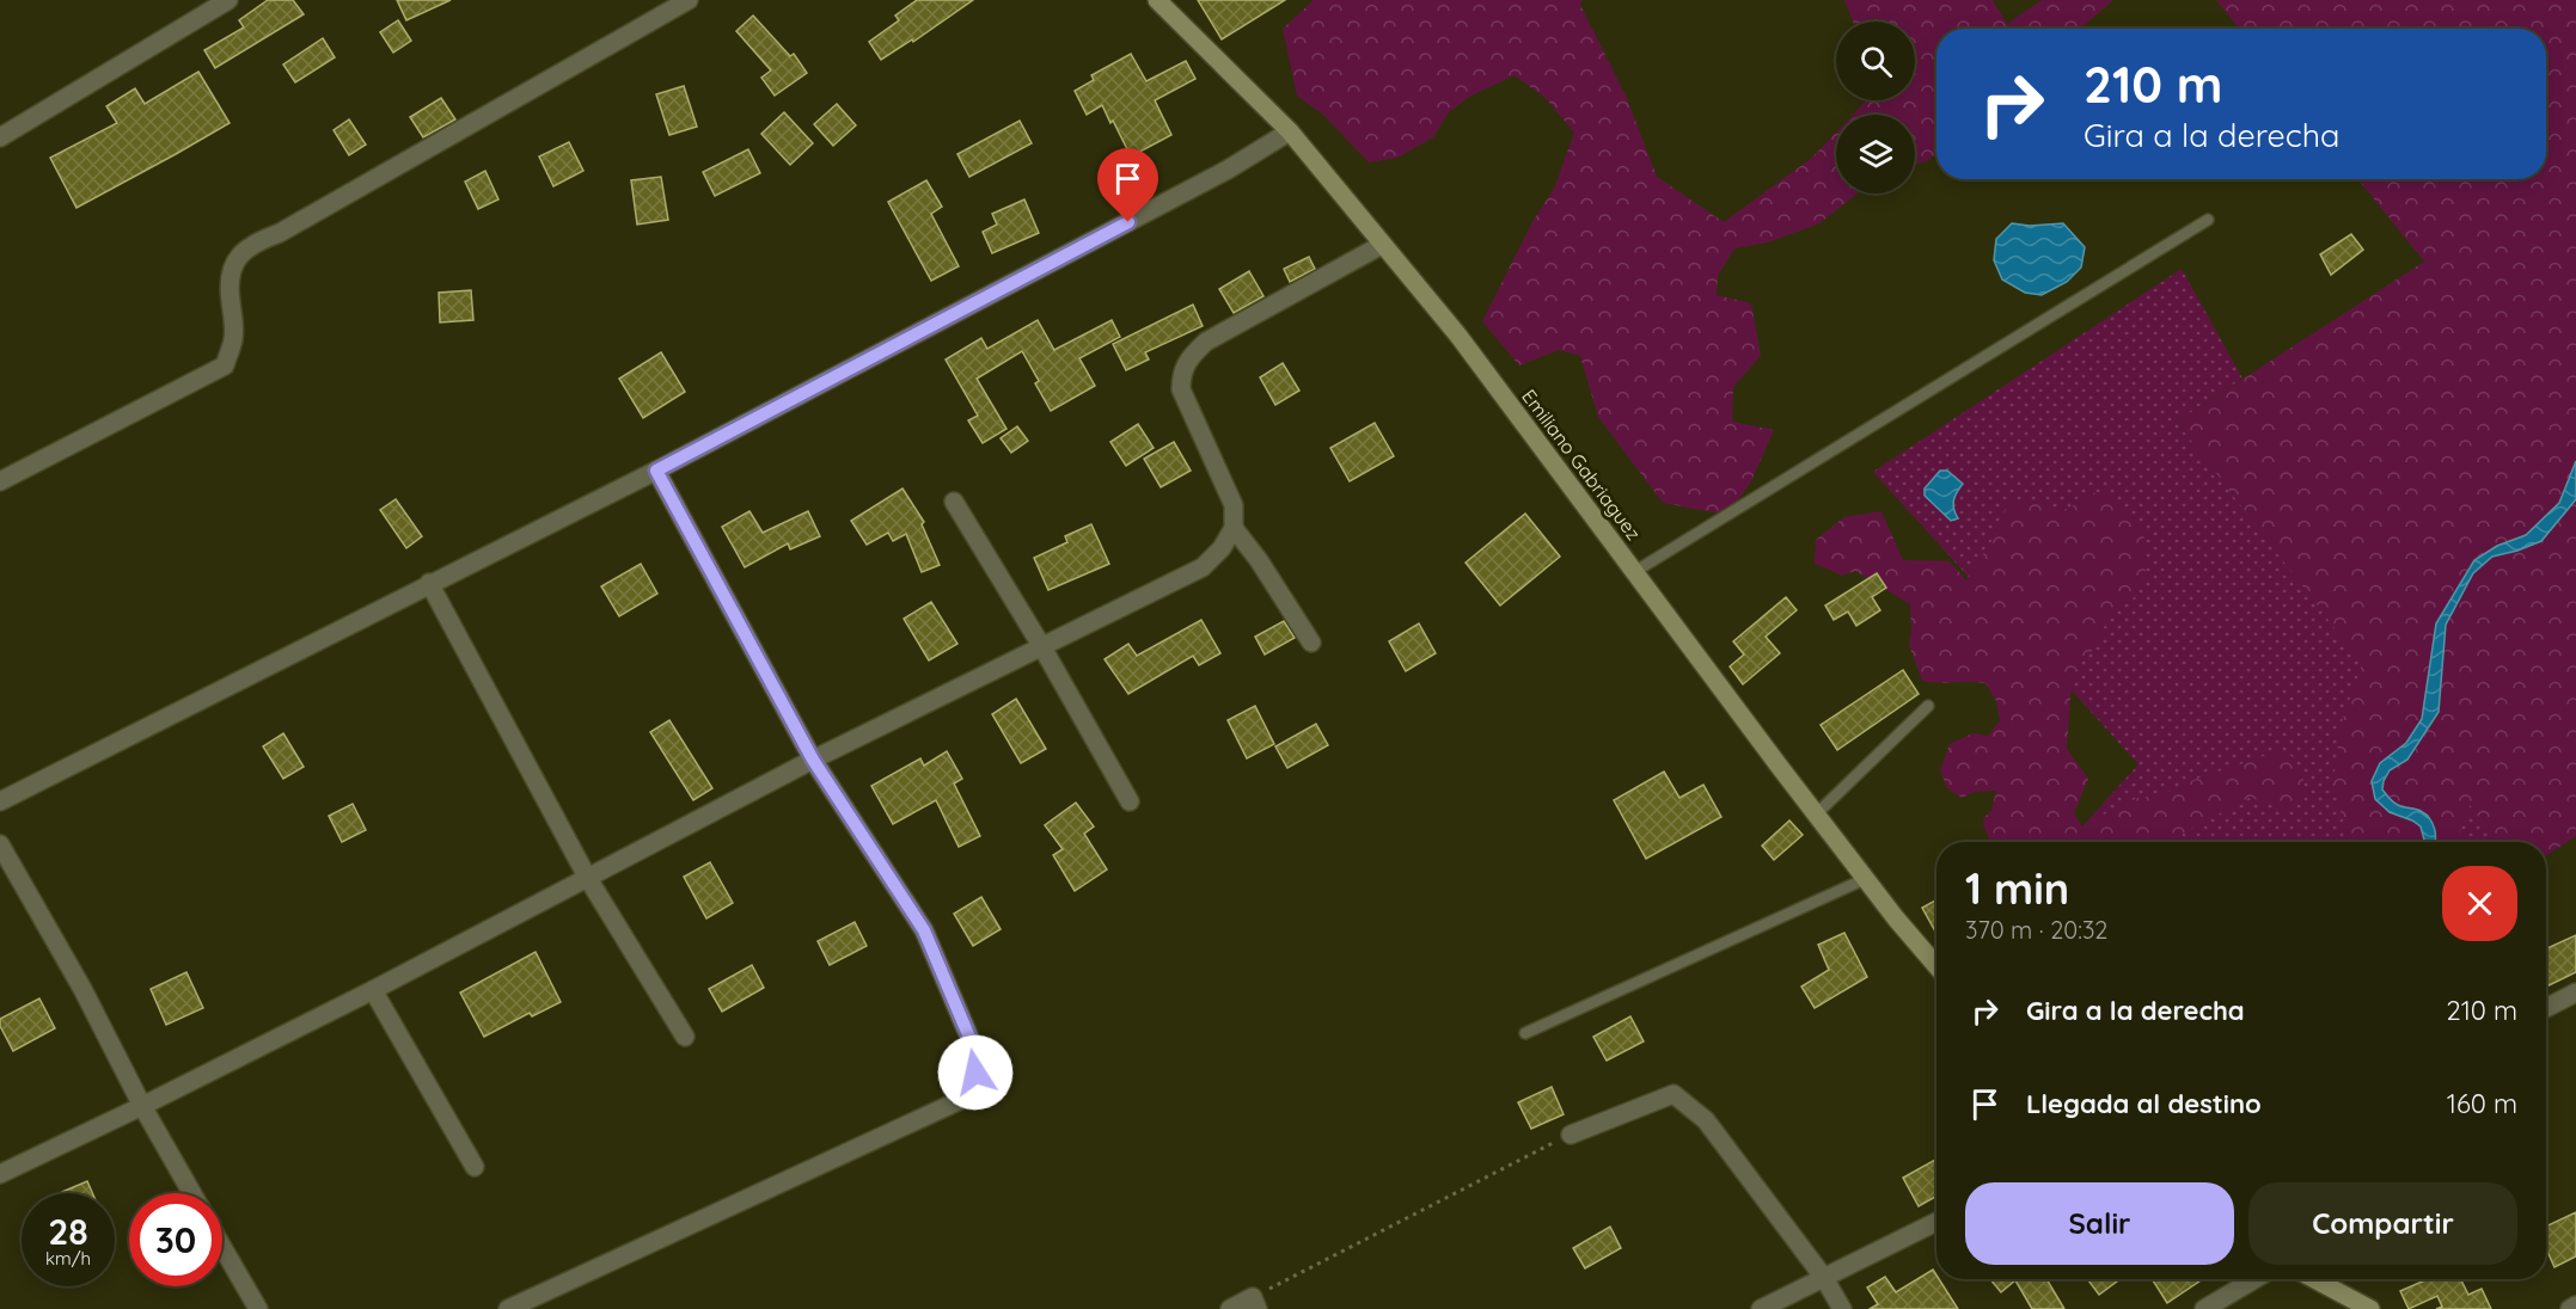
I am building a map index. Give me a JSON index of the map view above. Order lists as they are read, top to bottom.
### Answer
{
  "streets": {
    "main road": ["Emiliano Gabriaguez"]
  },
  "page": {
    "turn": ["210 m", "Gira a la derecha"],
    "heading": ["1 min", "370 m · 20:32"],
    "list": [
      {
        "name": "Gira a la derecha",
        "value": "210 m"
      },
      {
        "name": "Llegada al destino",
        "value": "160 m"
      }
    ],
    "buttons": ["Salir", "Compartir"],
    "speed": "28 km/h",
    "limit": "30"
  }
}
